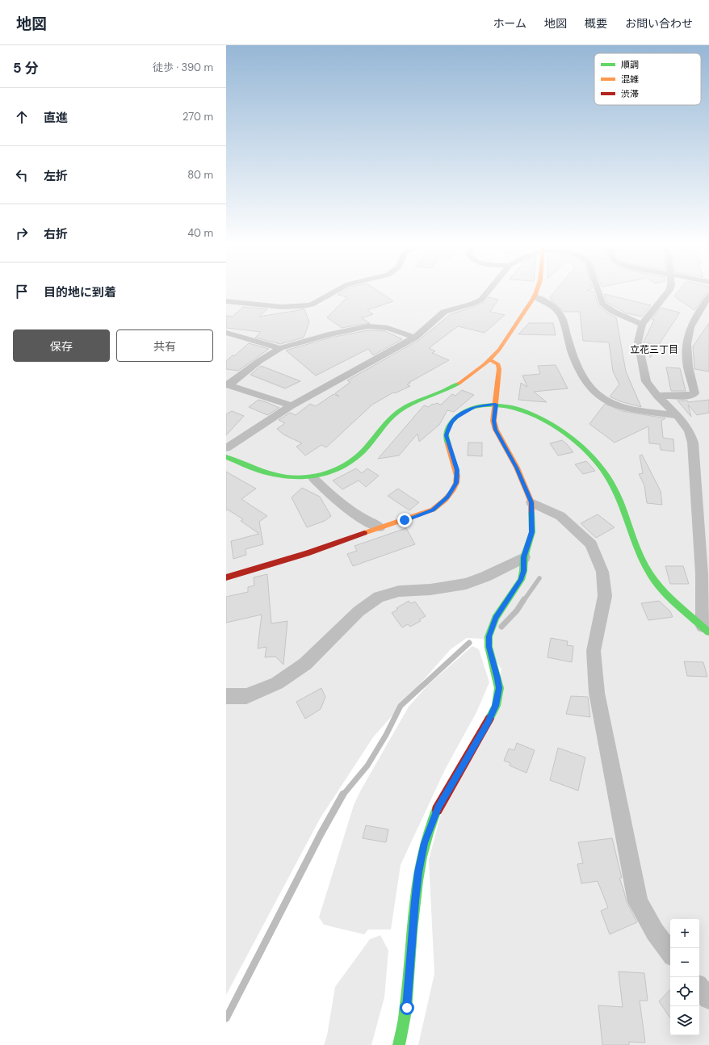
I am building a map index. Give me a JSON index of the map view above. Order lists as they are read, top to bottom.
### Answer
{
  "districts": ["立花三丁目"],
  "legend": ["順調", "混雑", "渋滞"],
  "page": {
    "header": "地図",
    "nav": [
      "ホーム",
      "地図",
      "概要",
      "お問い合わせ"
    ],
    "heading": ["5 分", "徒歩 · 390 m"],
    "list": [
      ["直進", "270 m"],
      ["左折", "80 m"],
      ["右折", "40 m"],
      "目的地に到着"
    ],
    "buttons": ["保存", "共有"],
    "map_buttons": ["+", "−"]
  }
}
